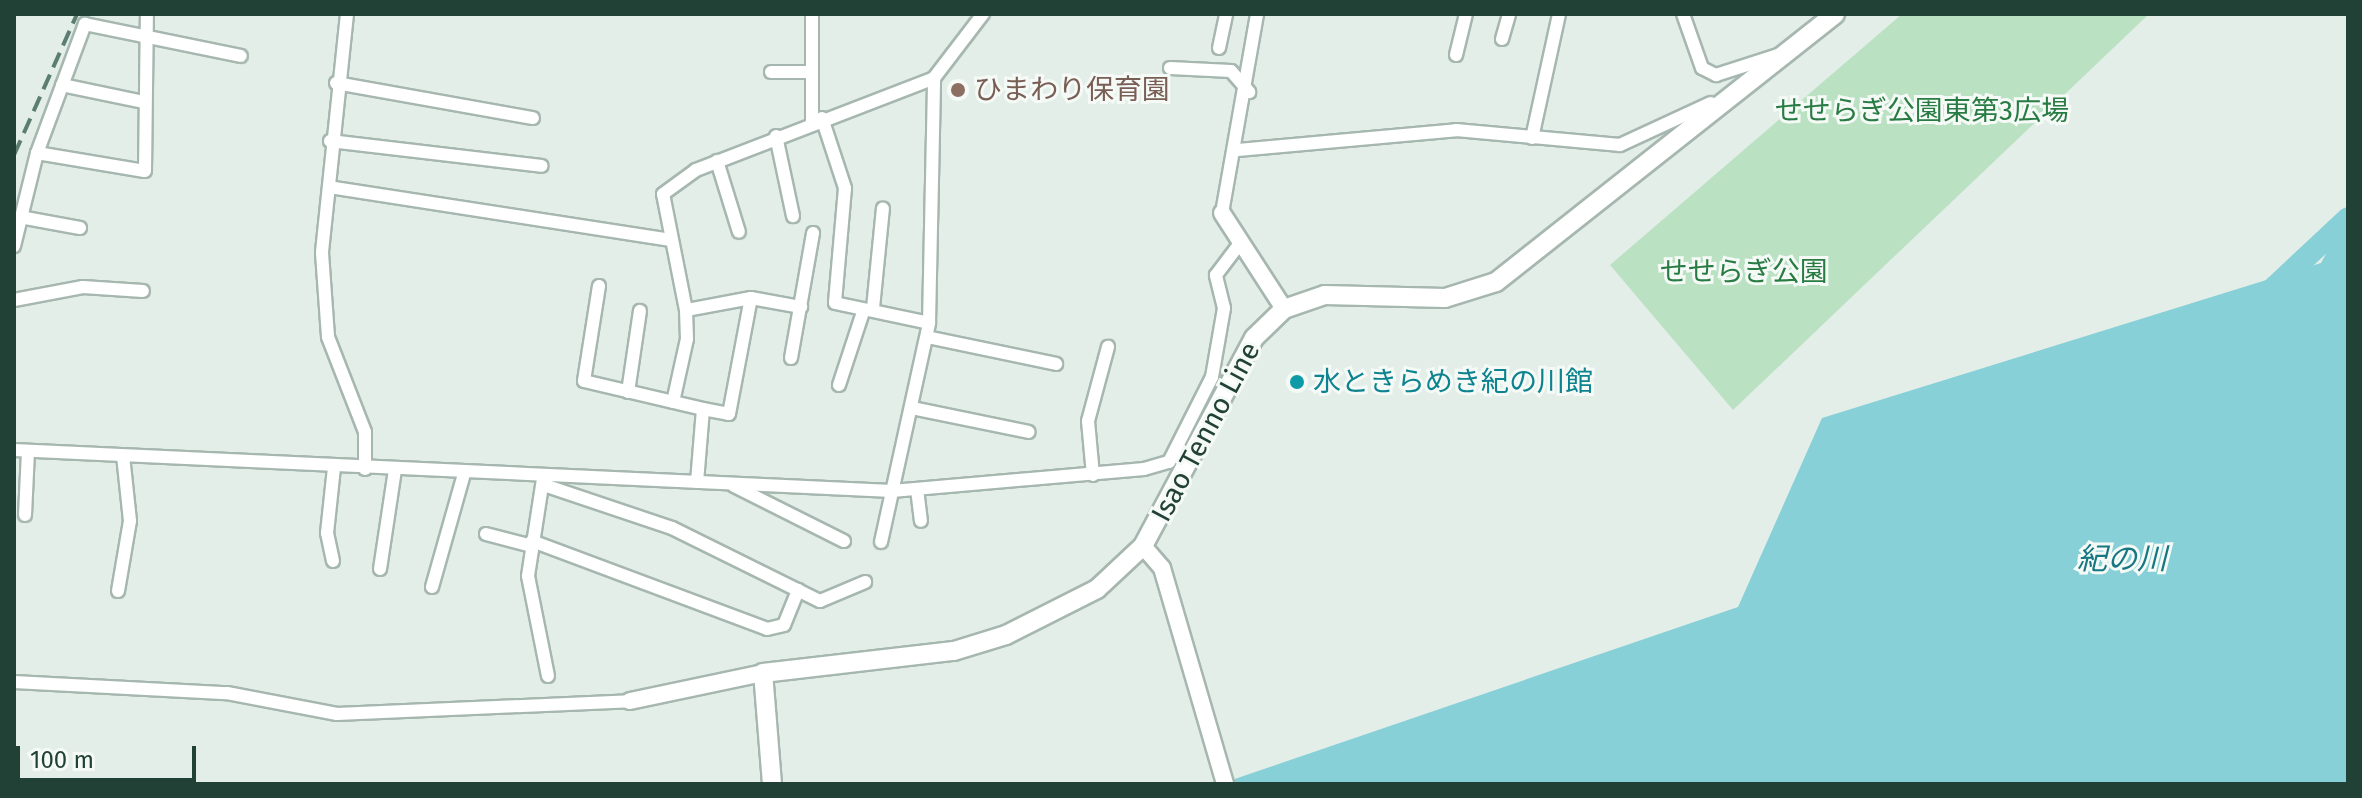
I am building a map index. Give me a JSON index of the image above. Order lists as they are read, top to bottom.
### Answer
{
  "streets": {
    "main road": ["Isao Tenno Line"]
  },
  "water": ["紀の川"],
  "parks": ["せせらぎ公園東第3広場", "せせらぎ公園"],
  "places": ["ひまわり保育園", "水ときらめき紀の川館"],
  "scale_bar": "100 m"
}
